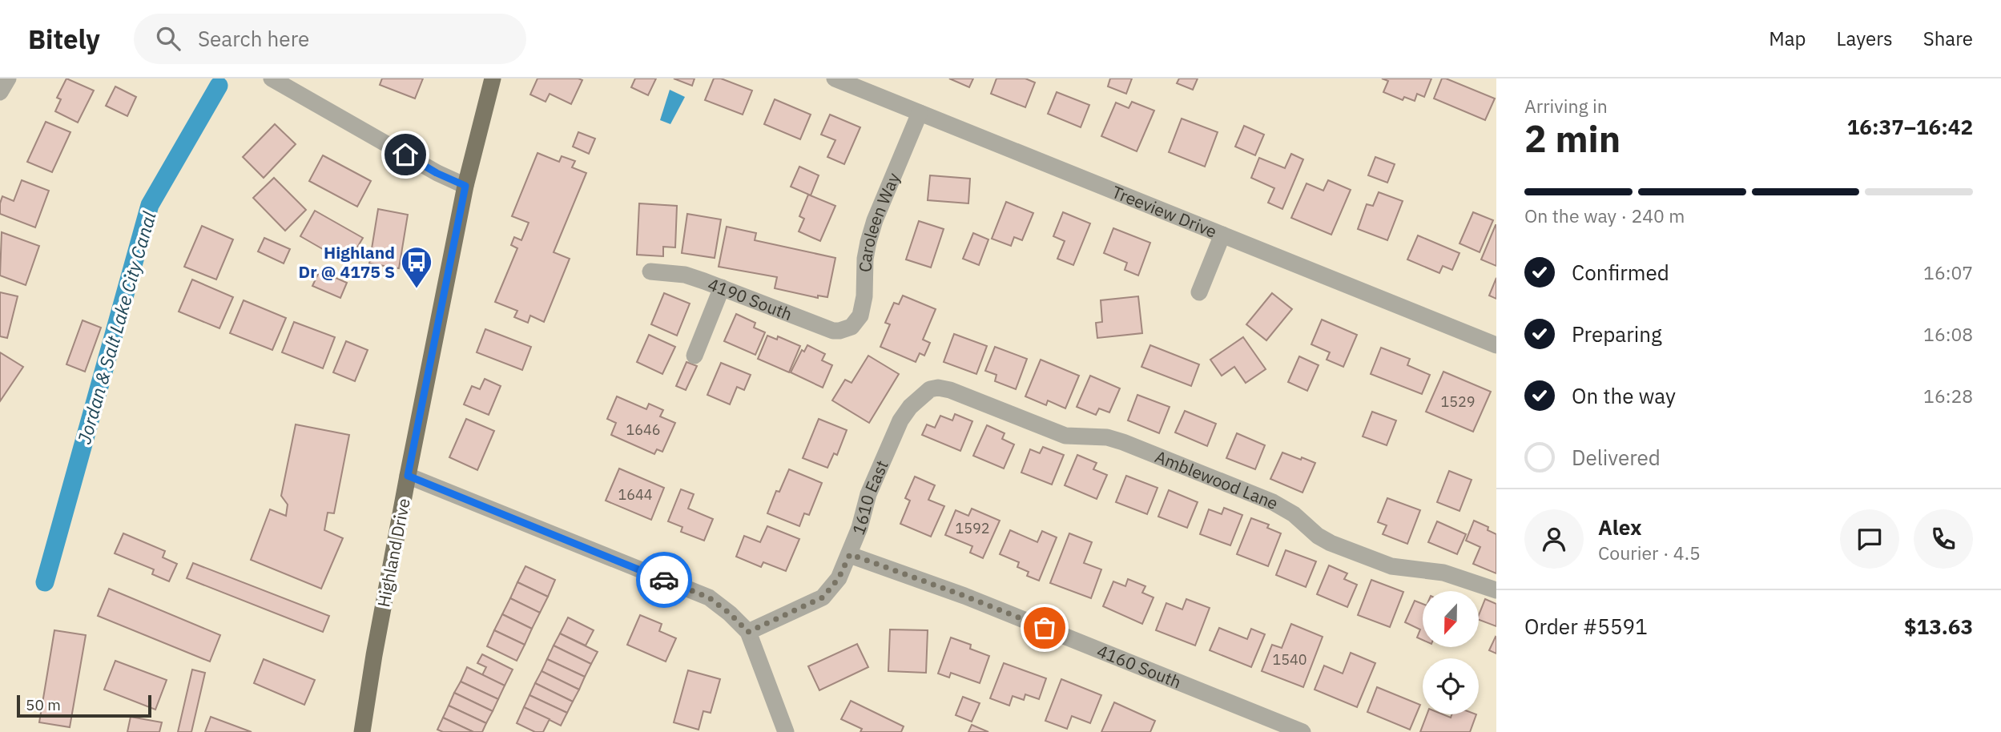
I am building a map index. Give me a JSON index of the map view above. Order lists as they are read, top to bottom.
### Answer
{
  "streets": {
    "main road": ["Highland Drive"],
    "street": [
      "Treeview Drive",
      "Caroleen Way",
      "4190 South",
      "Amblewood Lane",
      "1610 East",
      "4160 South"
    ]
  },
  "crossings": [
    ["Treeview Drive", "Caroleen Way"],
    ["Caroleen Way", "4190 South"],
    ["Amblewood Lane", "1610 East"],
    ["1610 East", "4160 South"]
  ],
  "water": ["Jordan & Salt Lake City Canal"],
  "places": {
    "bus stop": ["Highland Dr @ 4175 S"]
  },
  "house_numbers": [
    "1529",
    "1646",
    "1644",
    "1592",
    "1540"
  ],
  "scale_bar": "50 m",
  "north": "bottom",
  "page": {
    "header": "Bitely",
    "search": "Search here",
    "nav": ["Map", "Layers", "Share"],
    "heading": ["2 min", "Arriving in", "16:37–16:42"],
    "panel": [
      "Alex",
      "Courier · 4.5",
      "Order #5591",
      "$13.63"
    ],
    "bar": "On the way · 240 m",
    "list": [
      ["Confirmed", "16:07"],
      ["Preparing", "16:08"],
      ["On the way", "16:28"],
      "Delivered"
    ],
    "scale": "50 m"
  }
}
